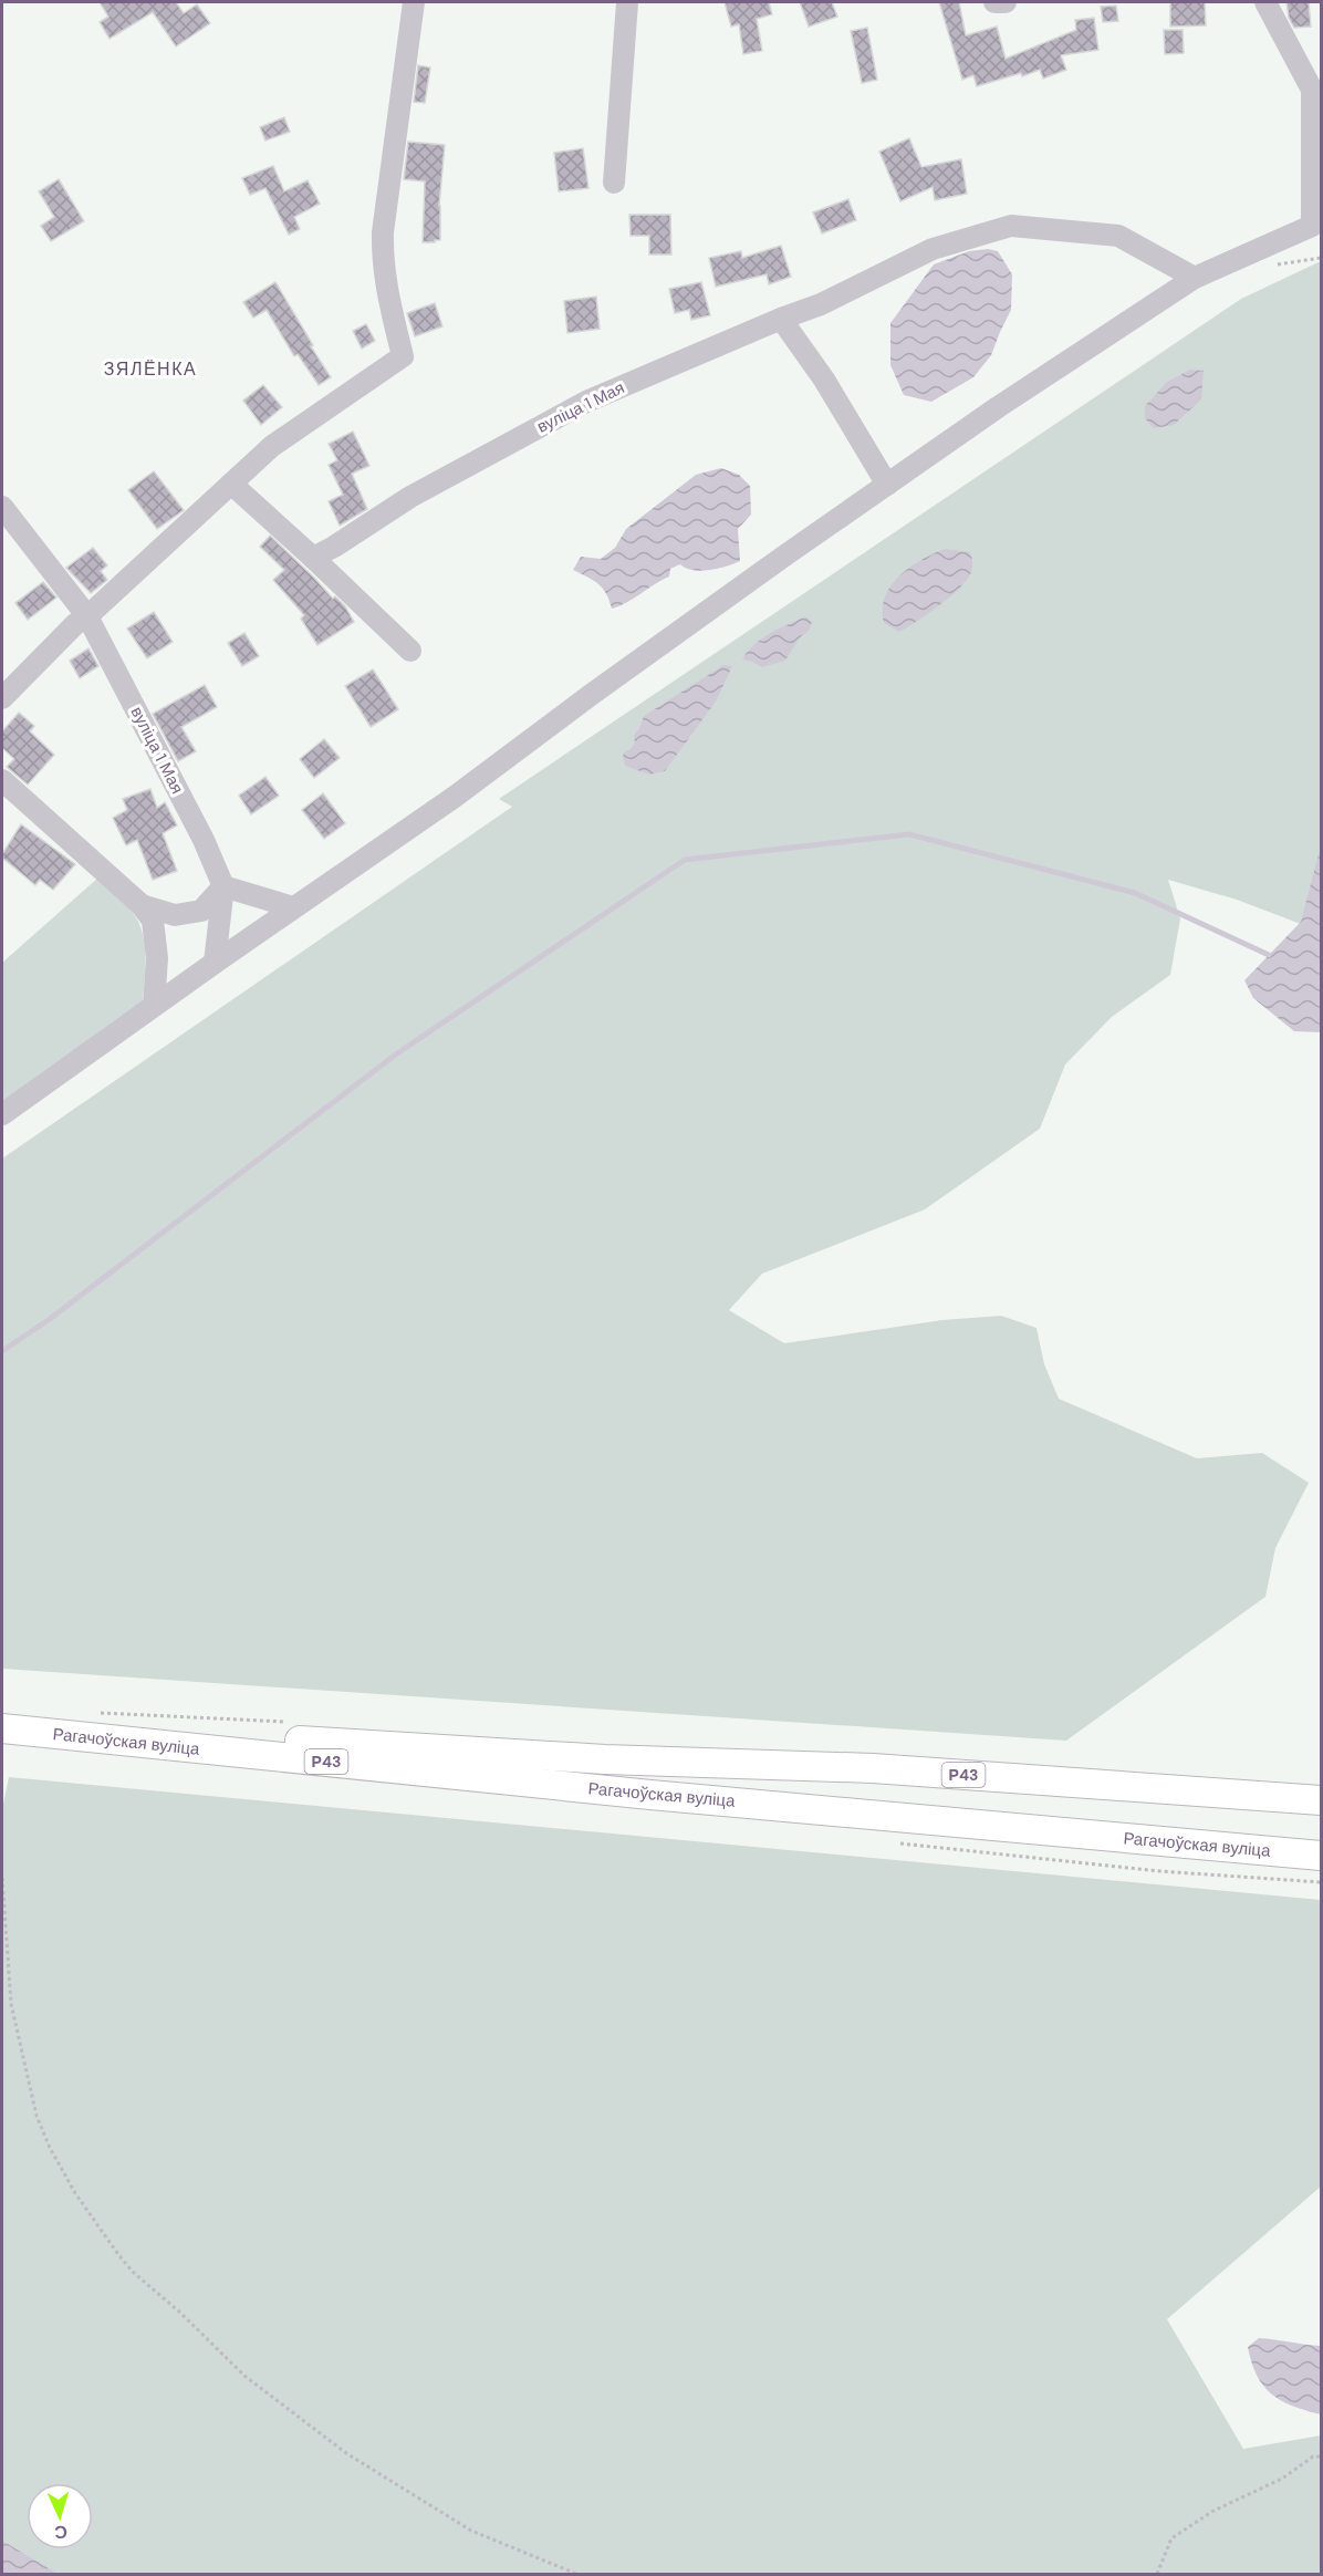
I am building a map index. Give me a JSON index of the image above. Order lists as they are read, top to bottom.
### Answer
{
  "streets": {
    "main road": ["Рагачоўская вуліца", "Р43"],
    "street": ["вуліца 1 Мая"]
  },
  "districts": ["ЗЯЛЁНКА"],
  "north": "bottom"
}
